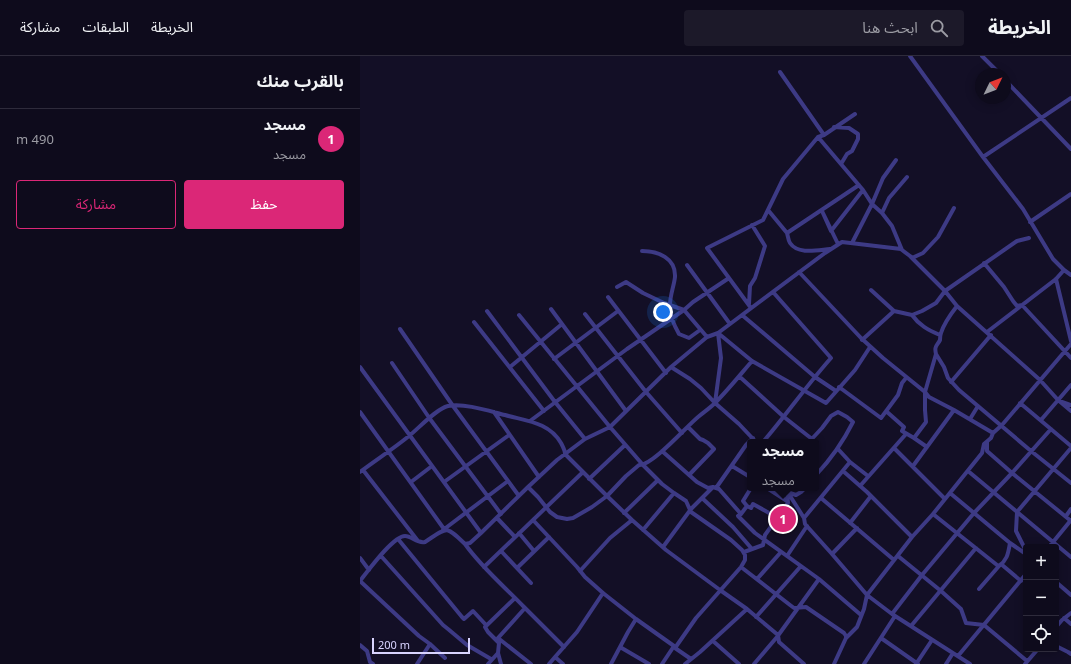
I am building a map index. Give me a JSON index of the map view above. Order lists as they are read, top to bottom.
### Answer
{
  "scale_bar": "200 m",
  "north": "top right",
  "page": {
    "header": "الخريطة",
    "search": "ابحث هنا",
    "nav": ["الخريطة", "الطبقات", "مشاركة"],
    "heading": "بالقرب منك",
    "list": [
      {
        "mark": "1",
        "name": "مسجد",
        "note": "مسجد",
        "value": "490 m"
      }
    ],
    "buttons": ["حفظ", "مشاركة"],
    "popup": ["مسجد", "مسجد"],
    "pins": "1",
    "map_buttons": ["+", "−"],
    "scale": "200 m"
  }
}
